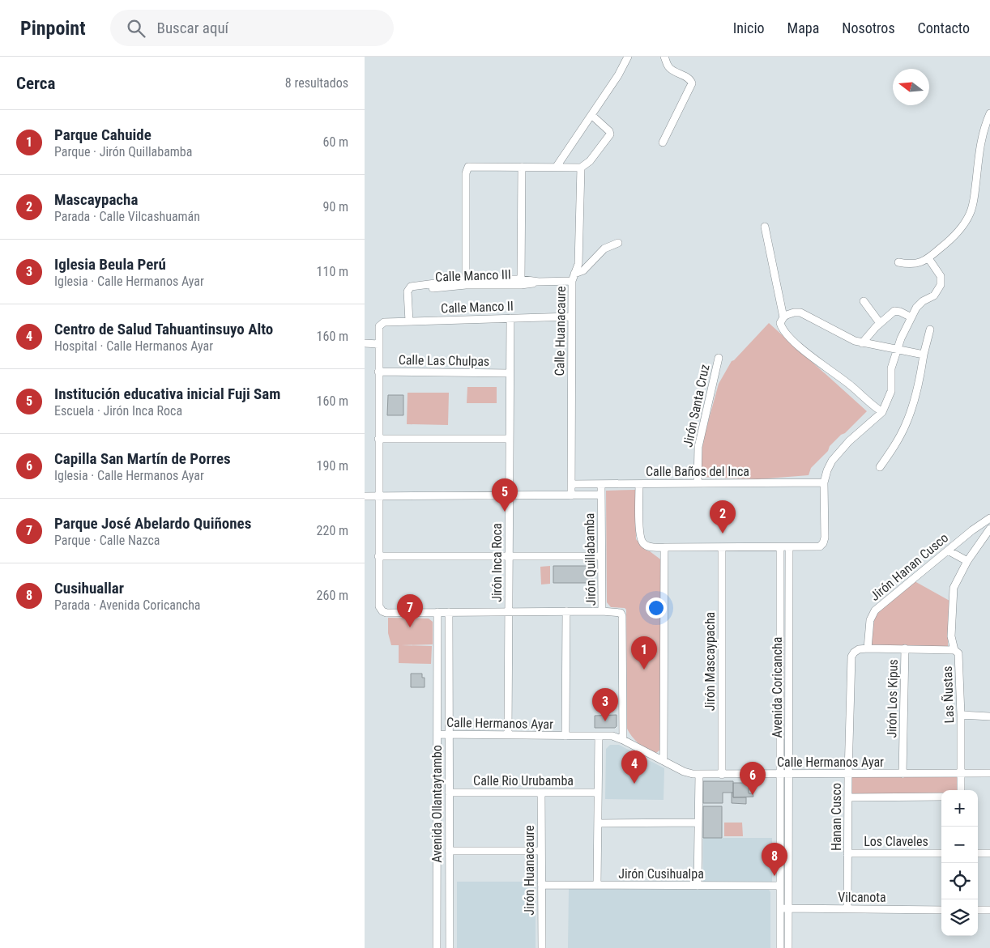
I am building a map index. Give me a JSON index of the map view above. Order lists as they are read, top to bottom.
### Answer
{
  "streets": {
    "street": [
      "Calle Manco III",
      "Calle Manco II",
      "Calle Huanacaure",
      "Calle Las Chulpas",
      "Jirón Santa Cruz",
      "Calle Baños del Inca",
      "Jirón Quillabamba",
      "Jirón Inca Roca",
      "Jirón Hanan Cusco",
      "Jirón Mascaypacha",
      "Avenida Coricancha",
      "Las Ñustas",
      "Jirón Los Kipus",
      "Calle Hermanos Ayar",
      "Calle Rio Urubamba",
      "Avenida Ollantaytambo",
      "Hanan Cusco",
      "Los Claveles",
      "Jirón Huanacaure",
      "Jirón Cusihualpa",
      "Vilcanota"
    ]
  },
  "crossings": [
    ["Calle Manco III", "Calle Huanacaure"],
    ["Calle Manco II", "Calle Huanacaure"],
    ["Calle Manco II", "Jirón Inca Roca"],
    ["Calle Huanacaure", "Calle Baños del Inca"],
    ["Calle Las Chulpas", "Jirón Inca Roca"],
    ["Jirón Santa Cruz", "Calle Baños del Inca"],
    ["Calle Baños del Inca", "Jirón Quillabamba"],
    ["Jirón Quillabamba", "Calle Hermanos Ayar"],
    ["Jirón Inca Roca", "Calle Hermanos Ayar"],
    ["Jirón Hanan Cusco", "Las Ñustas"],
    ["Jirón Mascaypacha", "Calle Hermanos Ayar"],
    ["Avenida Coricancha", "Calle Hermanos Ayar"],
    ["Avenida Coricancha", "Jirón Cusihualpa"],
    ["Avenida Coricancha", "Vilcanota"],
    ["Las Ñustas", "Jirón Los Kipus"],
    ["Las Ñustas", "Calle Hermanos Ayar"],
    ["Las Ñustas", "Hanan Cusco"],
    ["Jirón Los Kipus", "Calle Hermanos Ayar"],
    ["Calle Hermanos Ayar", "Avenida Ollantaytambo"],
    ["Calle Hermanos Ayar", "Hanan Cusco"],
    ["Calle Rio Urubamba", "Avenida Ollantaytambo"],
    ["Calle Rio Urubamba", "Jirón Huanacaure"],
    ["Hanan Cusco", "Los Claveles"],
    ["Hanan Cusco", "Vilcanota"],
    ["Jirón Huanacaure", "Jirón Cusihualpa"]
  ],
  "north": "left",
  "page": {
    "header": "Pinpoint",
    "search": "Buscar aquí",
    "nav": [
      "Inicio",
      "Mapa",
      "Nosotros",
      "Contacto"
    ],
    "heading": ["Cerca", "8 resultados"],
    "list": [
      {
        "mark": "1",
        "name": "Parque Cahuide",
        "note": "Parque · Jirón Quillabamba",
        "value": "60 m"
      },
      {
        "mark": "2",
        "name": "Mascaypacha",
        "note": "Parada · Calle Vilcashuamán",
        "value": "90 m"
      },
      {
        "mark": "3",
        "name": "Iglesia Beula Perú",
        "note": "Iglesia · Calle Hermanos Ayar",
        "value": "110 m"
      },
      {
        "mark": "4",
        "name": "Centro de Salud Tahuantinsuyo Alto",
        "note": "Hospital · Calle Hermanos Ayar",
        "value": "160 m"
      },
      {
        "mark": "5",
        "name": "Institución educativa inicial Fuji Sam",
        "note": "Escuela · Jirón Inca Roca",
        "value": "160 m"
      },
      {
        "mark": "6",
        "name": "Capilla San Martín de Porres",
        "note": "Iglesia · Calle Hermanos Ayar",
        "value": "190 m"
      },
      {
        "mark": "7",
        "name": "Parque José Abelardo Quiñones",
        "note": "Parque · Calle Nazca",
        "value": "220 m"
      },
      {
        "mark": "8",
        "name": "Cusihuallar",
        "note": "Parada · Avenida Coricancha",
        "value": "260 m"
      }
    ],
    "pins": [
      "5",
      "2",
      "7",
      "1",
      "3",
      "4",
      "6",
      "8"
    ],
    "map_buttons": ["+", "−"]
  }
}
